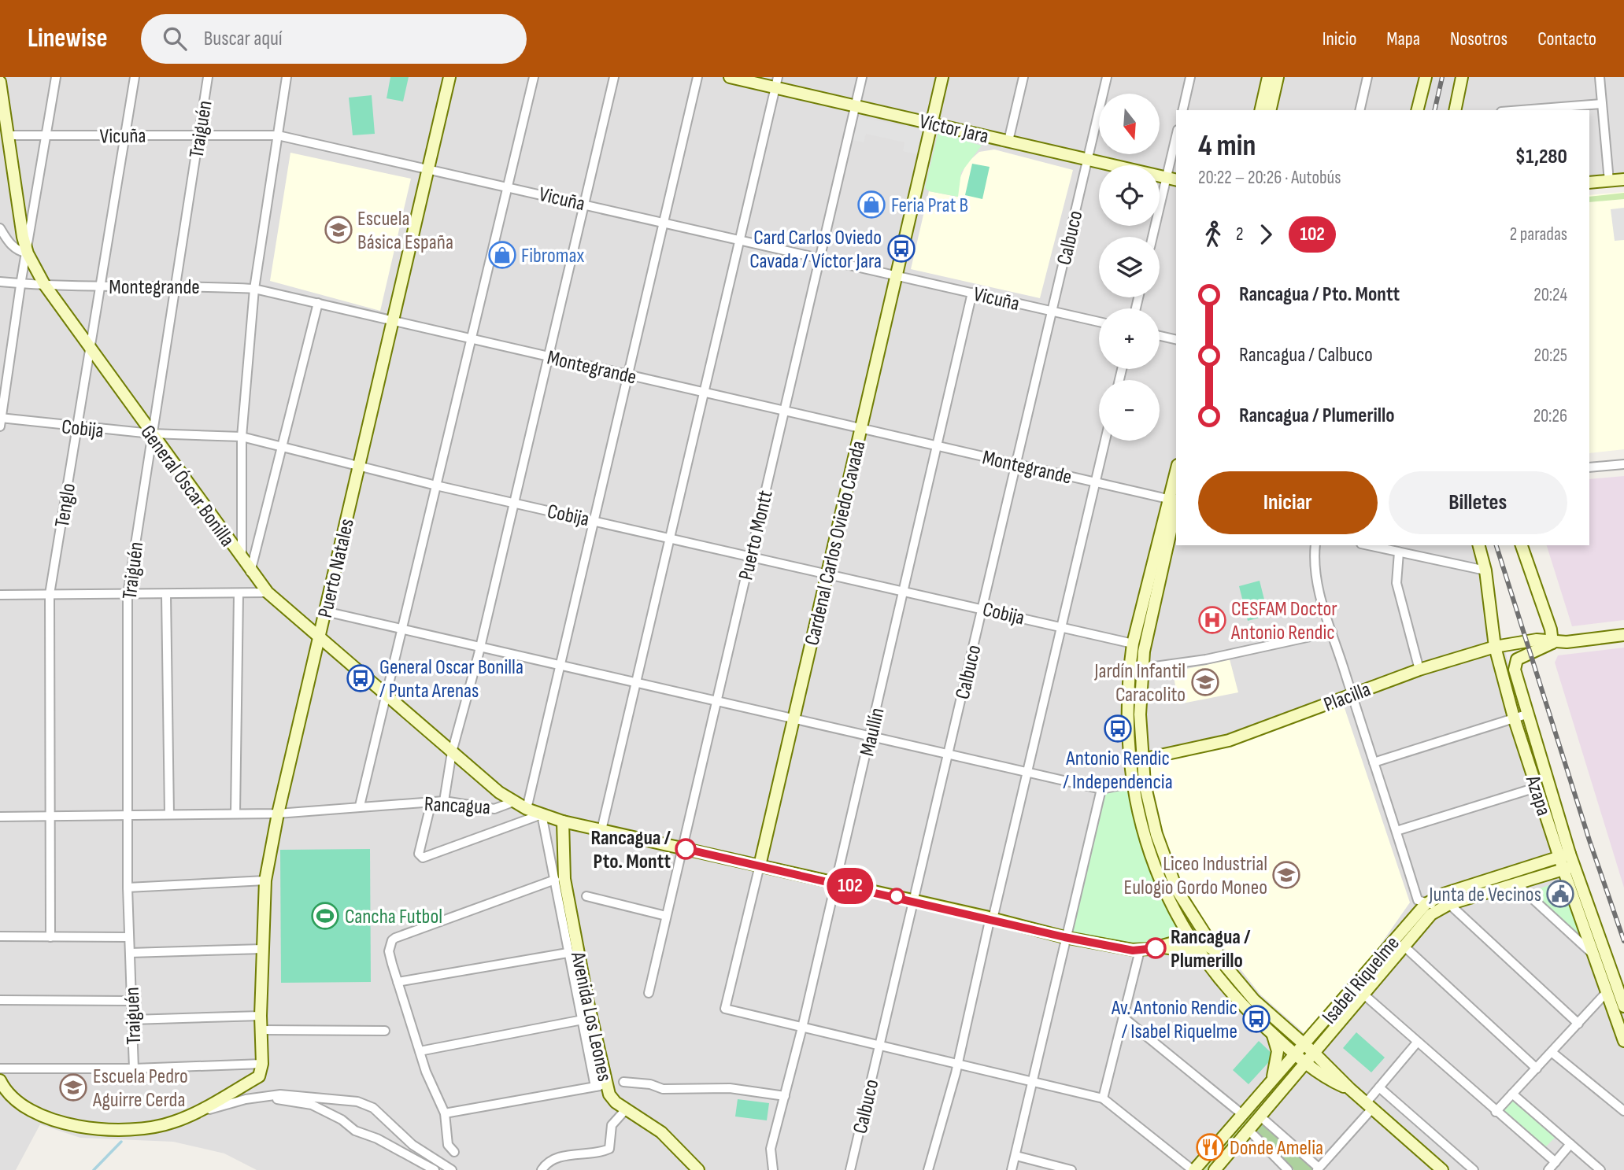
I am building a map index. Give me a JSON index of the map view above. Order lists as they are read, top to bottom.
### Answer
{
  "streets": {
    "street": [
      "Víctor Jara",
      "Traiguén",
      "Vicuña",
      "Calbuco",
      "Montegrande",
      "Cobija",
      "General Óscar Bonilla",
      "Tenglo",
      "Puerto Montt",
      "Cardenal Carlos Oviedo Cavada",
      "Puerto Natales",
      "Placilla",
      "Maullín",
      "Azapa",
      "Rancagua",
      "Isabel Riquelme",
      "Avenida Los Leones"
    ]
  },
  "crossings": [
    ["Víctor Jara", "Calbuco"],
    ["Víctor Jara", "Puerto Montt"],
    ["Víctor Jara", "Cardenal Carlos Oviedo Cavada"],
    ["Traiguén", "Vicuña"],
    ["Traiguén", "Montegrande"],
    ["Traiguén", "Cobija"],
    ["Traiguén", "General Óscar Bonilla"],
    ["Traiguén", "Rancagua"],
    ["Vicuña", "Calbuco"],
    ["Vicuña", "General Óscar Bonilla"],
    ["Vicuña", "Tenglo"],
    ["Vicuña", "Puerto Montt"],
    ["Vicuña", "Cardenal Carlos Oviedo Cavada"],
    ["Vicuña", "Puerto Natales"],
    ["Vicuña", "Maullín"],
    ["Calbuco", "Montegrande"],
    ["Calbuco", "Cobija"],
    ["Calbuco", "Rancagua"],
    ["Montegrande", "General Óscar Bonilla"],
    ["Montegrande", "Tenglo"],
    ["Montegrande", "Puerto Montt"],
    ["Montegrande", "Cardenal Carlos Oviedo Cavada"],
    ["Montegrande", "Puerto Natales"],
    ["Montegrande", "Maullín"],
    ["Cobija", "General Óscar Bonilla"],
    ["Cobija", "Tenglo"],
    ["Cobija", "Puerto Montt"],
    ["Cobija", "Cardenal Carlos Oviedo Cavada"],
    ["Cobija", "Puerto Natales"],
    ["Cobija", "Maullín"],
    ["General Óscar Bonilla", "Tenglo"],
    ["General Óscar Bonilla", "Puerto Natales"],
    ["General Óscar Bonilla", "Rancagua"],
    ["Tenglo", "Rancagua"],
    ["Puerto Montt", "Rancagua"],
    ["Cardenal Carlos Oviedo Cavada", "Maullín"],
    ["Cardenal Carlos Oviedo Cavada", "Rancagua"],
    ["Puerto Natales", "Rancagua"],
    ["Placilla", "Azapa"],
    ["Maullín", "Rancagua"],
    ["Azapa", "Isabel Riquelme"],
    ["Rancagua", "Avenida Los Leones"]
  ],
  "places": {
    "shop": ["Feria Prat B", "Fibromax"],
    "school or university": [
      "Escuela Básica España",
      "Jardín Infantil Caracolito",
      "Liceo Industrial Eulogio Gordo Moneo",
      "Escuela Pedro Aguirre Cerda"
    ],
    "bus stop": [
      "Card Carlos Oviedo Cavada / Víctor Jara",
      "General Oscar Bonilla / Punta Arenas",
      "Antonio Rendic / Independencia",
      "Av. Antonio Rendic / Isabel Riquelme"
    ],
    "hospital": ["CESFAM Doctor Antonio Rendic"],
    "other": ["Rancagua / Pto. Montt", "Rancagua / Plumerillo"],
    "public building": ["Junta de Vecinos"],
    "sports": ["Cancha Futbol"],
    "restaurant": ["Donde Amelia"]
  },
  "lines": ["bus line 102"],
  "north": "bottom",
  "page": {
    "header": "Linewise",
    "search": "Buscar aquí",
    "nav": [
      "Inicio",
      "Mapa",
      "Nosotros",
      "Contacto"
    ],
    "on_map": "102",
    "map_buttons": ["+", "−"],
    "heading": ["4 min", "20:22 – 20:26 · Autobús", "$1,280"],
    "legs": ["2", "102", "2 paradas"],
    "list": [
      {
        "name": "Rancagua / Pto. Montt",
        "value": "20:24"
      },
      {
        "name": "Rancagua / Calbuco",
        "value": "20:25"
      },
      {
        "name": "Rancagua / Plumerillo",
        "value": "20:26"
      }
    ],
    "buttons": ["Iniciar", "Billetes"]
  }
}
